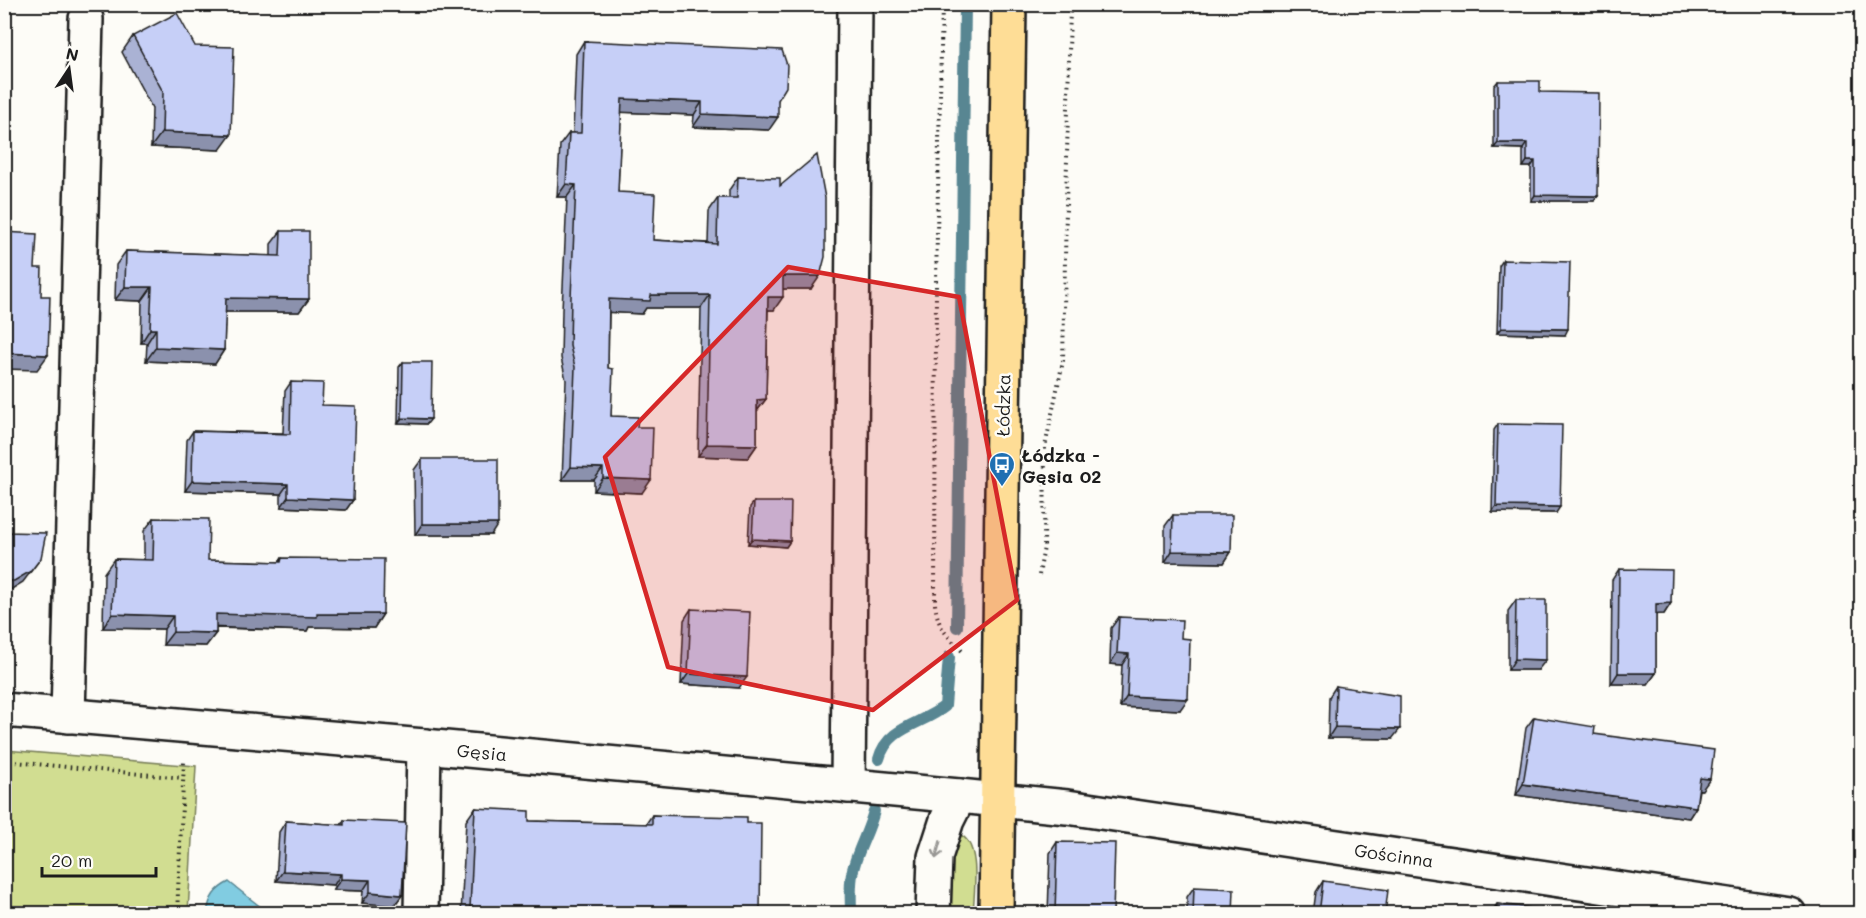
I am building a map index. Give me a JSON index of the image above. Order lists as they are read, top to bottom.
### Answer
{
  "streets": {
    "main road": ["Łódzka"],
    "street": ["Gęsia", "Gościnna"]
  },
  "crossings": [
    ["Łódzka", "Gościnna"],
    ["Gęsia", "Gościnna"]
  ],
  "places": {
    "bus stop": ["Łódzka - Gęsia 02"]
  },
  "scale_bar": "20 m",
  "north": "top"
}
